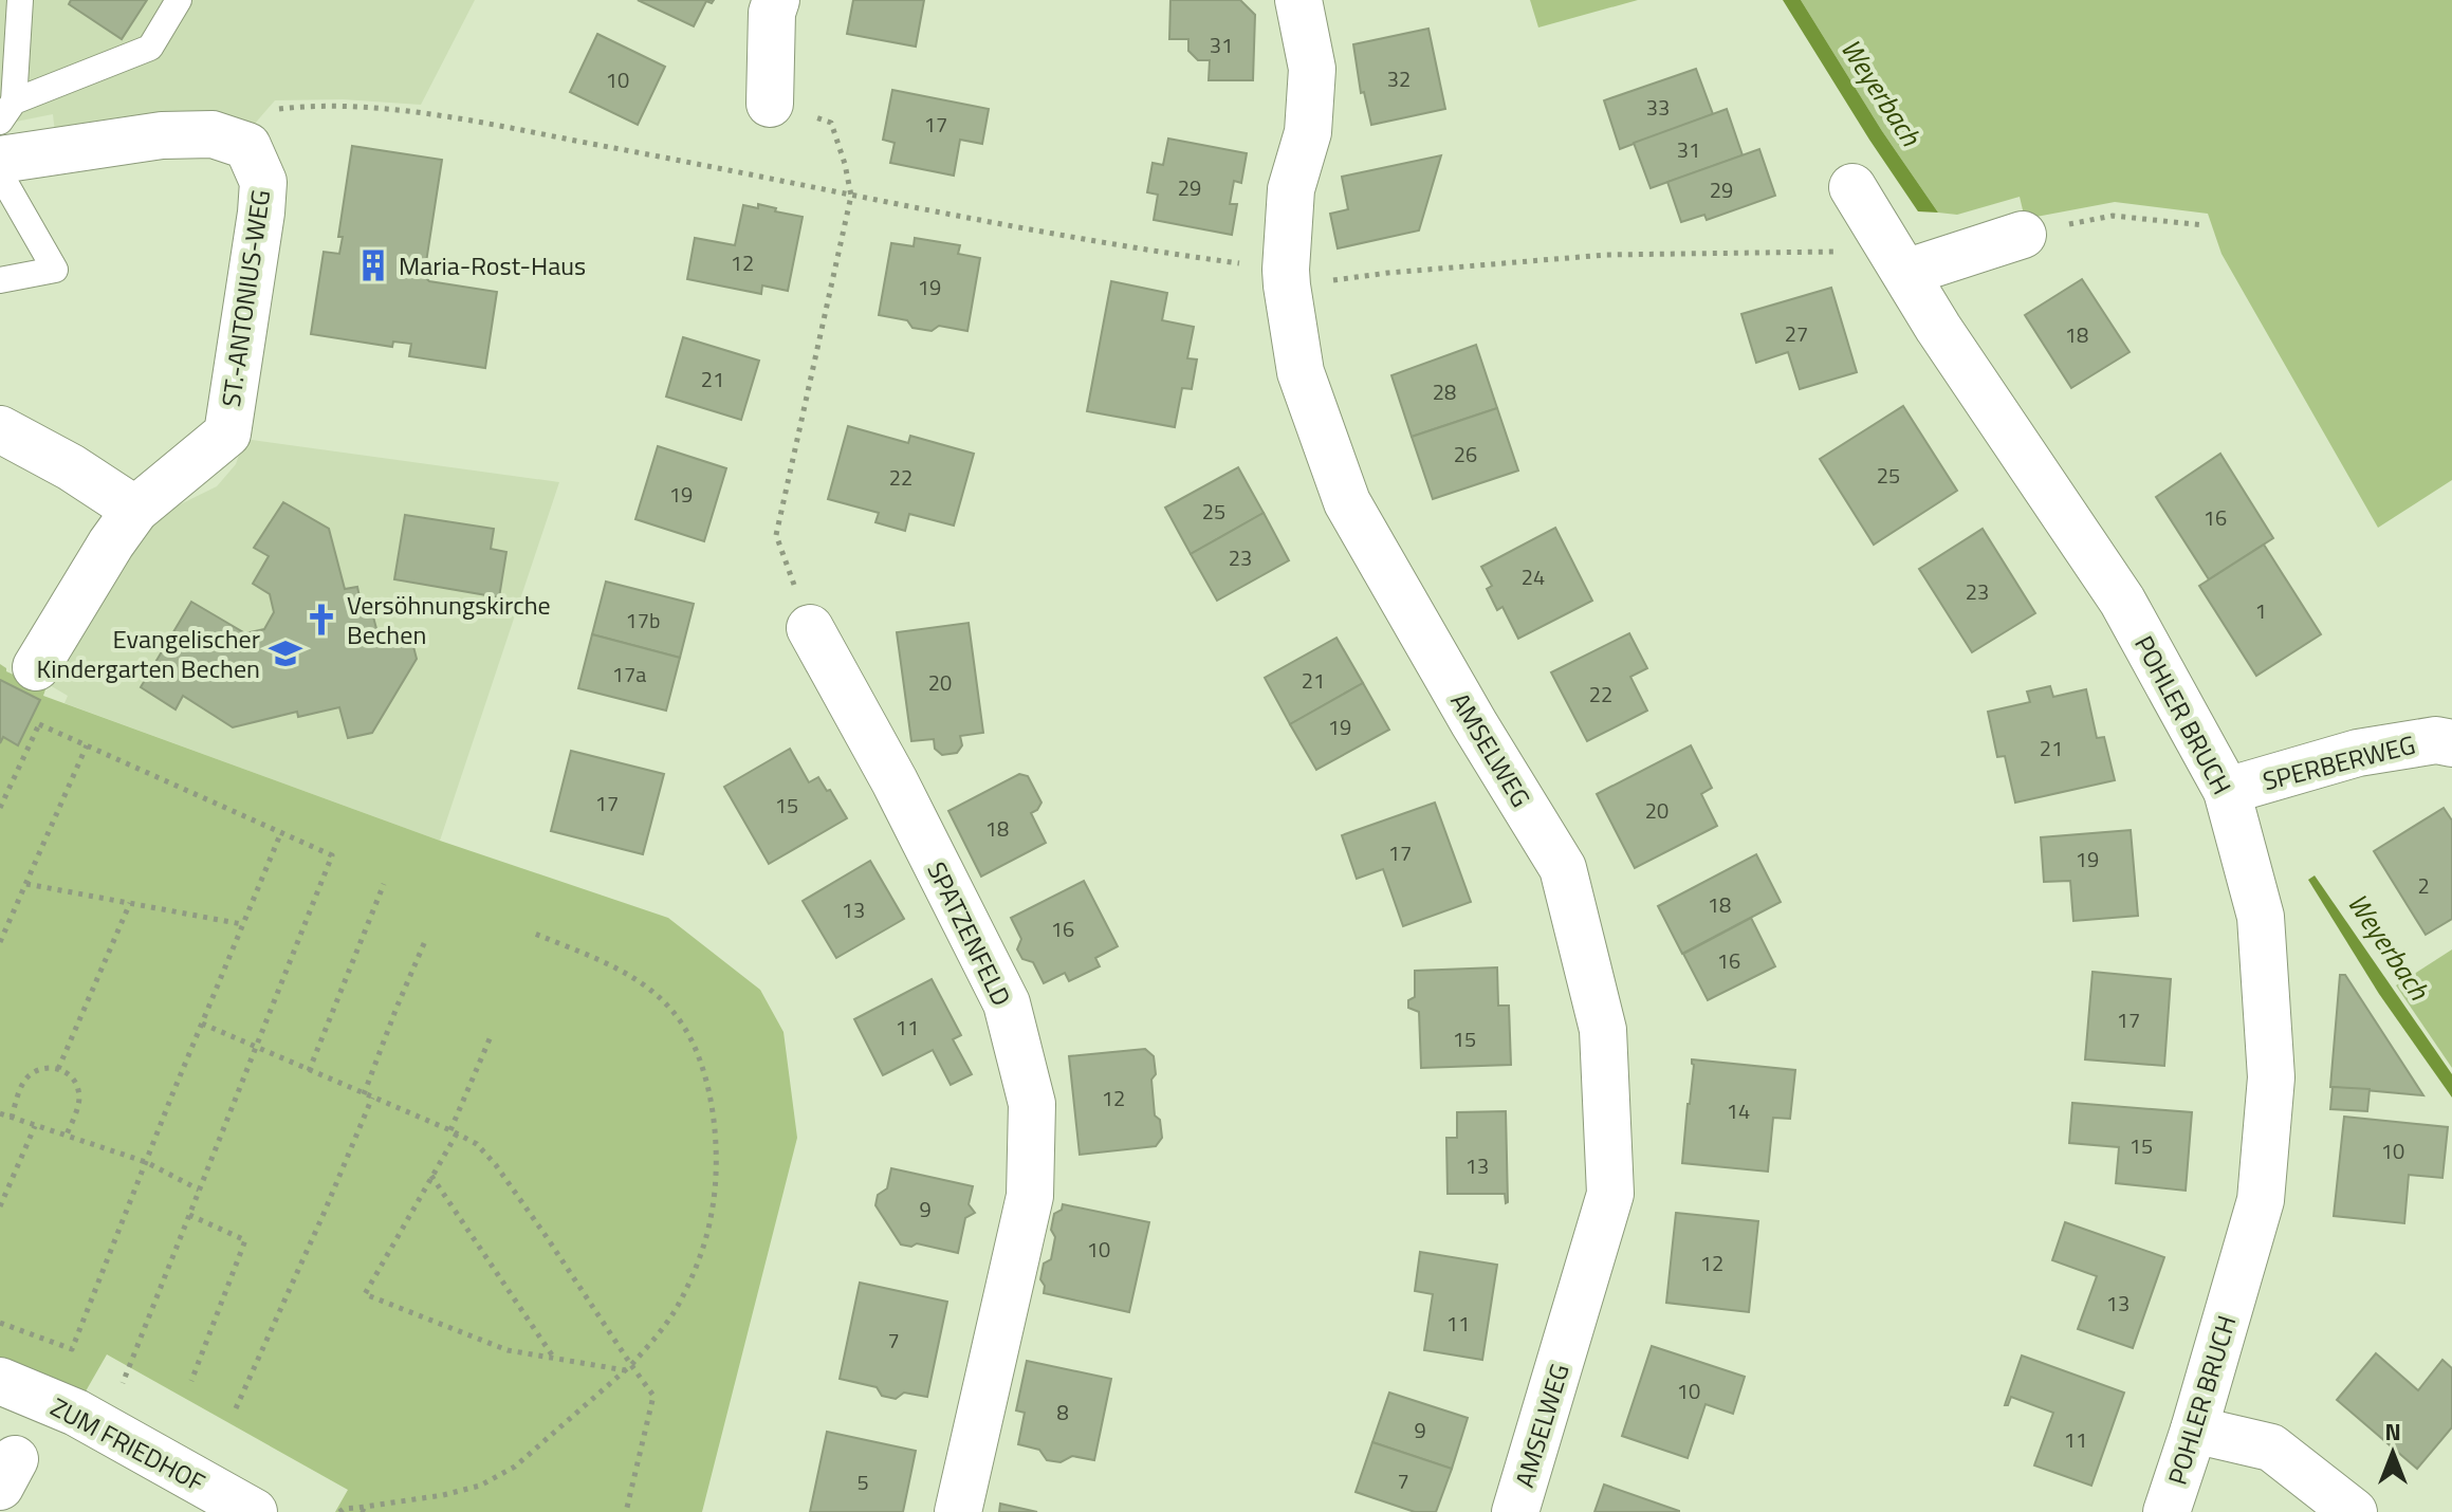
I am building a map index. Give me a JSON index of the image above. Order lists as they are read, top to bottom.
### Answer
{
  "streets": {
    "street": [
      "ST.-ANTONIUS-WEG",
      "POHLER BRUCH",
      "AMSELWEG",
      "SPERBERWEG",
      "SPATZENFELD",
      "ZUM FRIEDHOF"
    ]
  },
  "crossings": [
    ["POHLER BRUCH", "SPERBERWEG"]
  ],
  "water": ["Weyerbach"],
  "places": {
    "building": ["Maria-Rost-Haus"],
    "church": ["Versöhnungskirche Bechen"],
    "school or university": ["Evangelischer Kindergarten Bechen"]
  },
  "house_numbers": [
    "31",
    "32",
    "10",
    "33",
    "17",
    "31",
    "29",
    "29",
    "12",
    "19",
    "27",
    "18",
    "21",
    "28",
    "26",
    "25",
    "22",
    "19",
    "25",
    "16",
    "23",
    "24",
    "23",
    "1",
    "17b",
    "17a",
    "21",
    "20",
    "22",
    "19",
    "21",
    "17",
    "15",
    "20",
    "18",
    "17",
    "19",
    "2",
    "18",
    "13",
    "16",
    "16",
    "17",
    "11",
    "15",
    "12",
    "14",
    "15",
    "10",
    "13",
    "9",
    "10",
    "12",
    "13",
    "11",
    "7",
    "10",
    "8",
    "9",
    "11",
    "7",
    "5"
  ],
  "north": "top"
}
